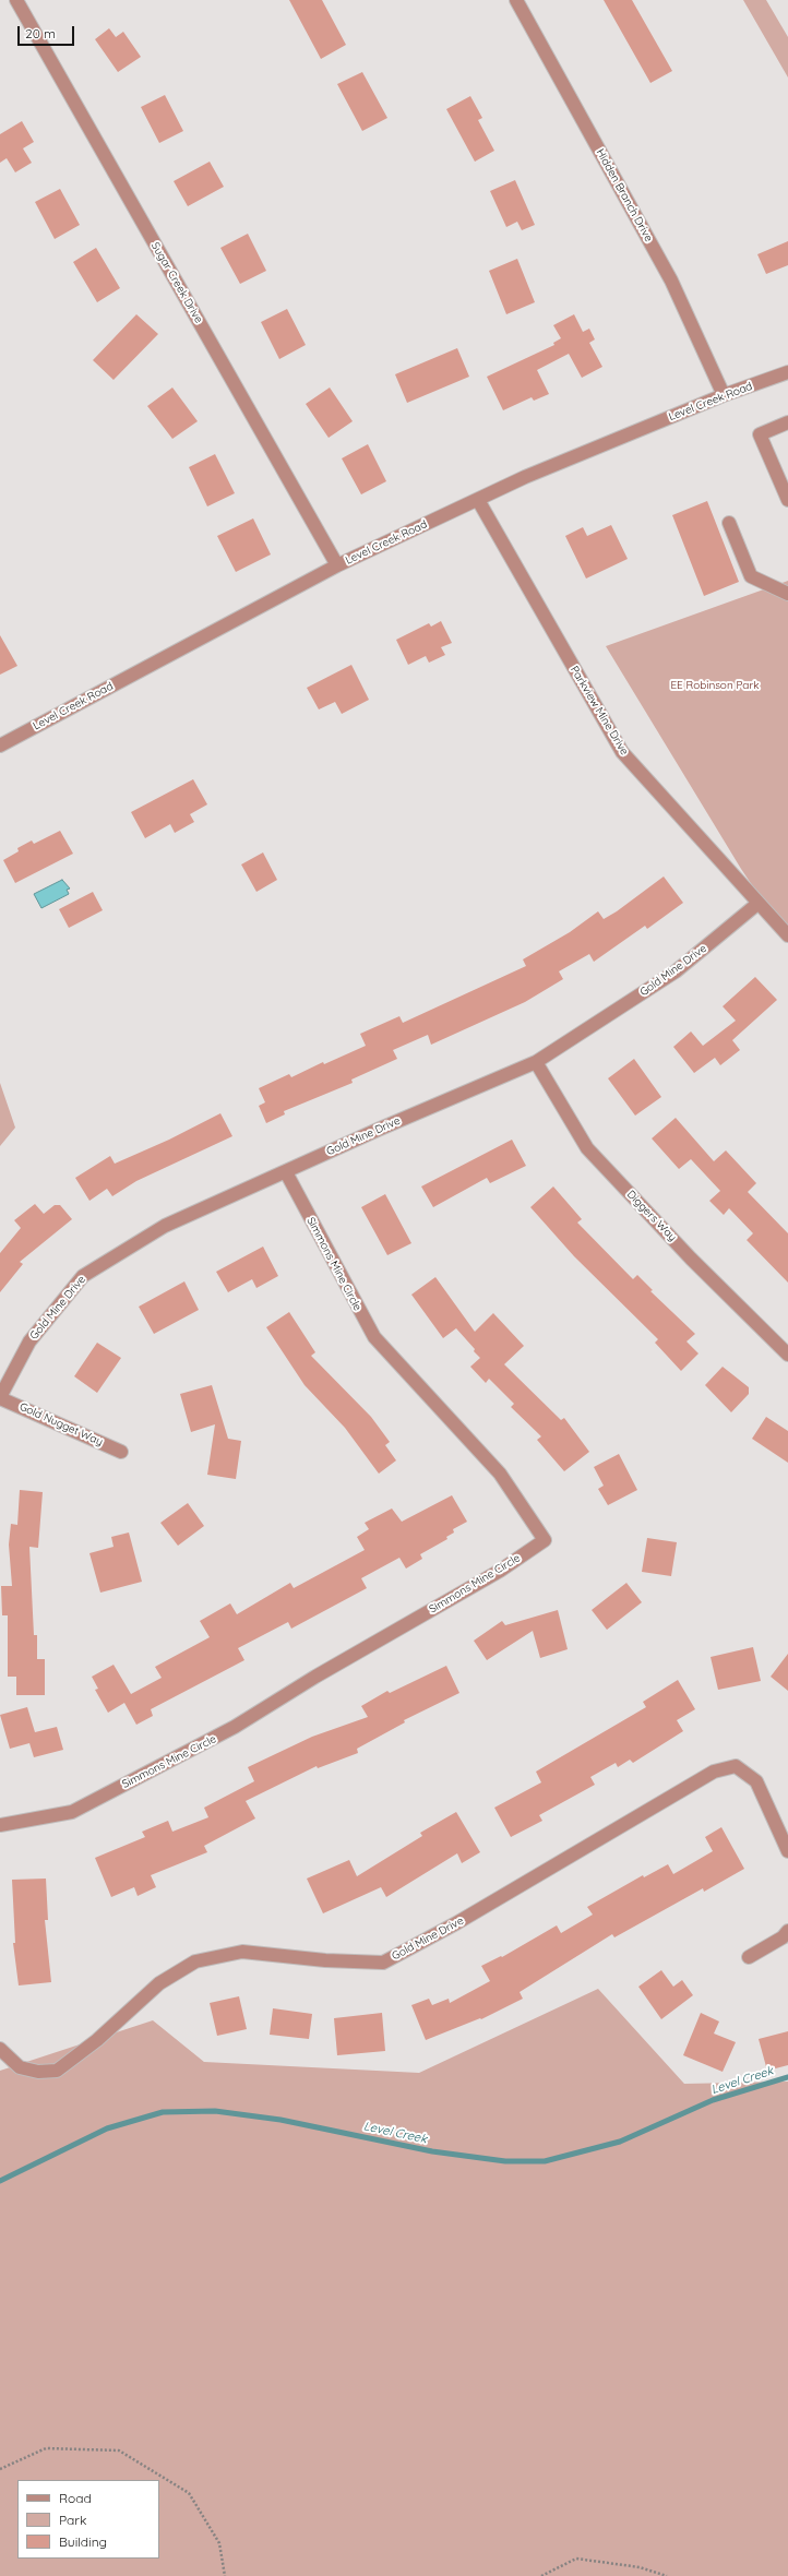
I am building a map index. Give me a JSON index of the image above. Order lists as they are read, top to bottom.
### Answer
{
  "streets": {
    "street": [
      "Hidden Branch Drive",
      "Sugar Creek Drive",
      "Level Creek Road",
      "Parkview Mine Drive",
      "Gold Mine Drive",
      "Diggers Way",
      "Simmons Mine Circle",
      "Gold Nugget Way"
    ]
  },
  "crossings": [
    ["Hidden Branch Drive", "Level Creek Road"],
    ["Sugar Creek Drive", "Level Creek Road"],
    ["Level Creek Road", "Parkview Mine Drive"],
    ["Parkview Mine Drive", "Gold Mine Drive"],
    ["Gold Mine Drive", "Diggers Way"],
    ["Gold Mine Drive", "Simmons Mine Circle"],
    ["Gold Mine Drive", "Gold Nugget Way"]
  ],
  "water": ["Level Creek"],
  "parks": ["EE Robinson Park"],
  "legend": ["Road", "Park", "Building"],
  "scale_bar": "20 m"
}
